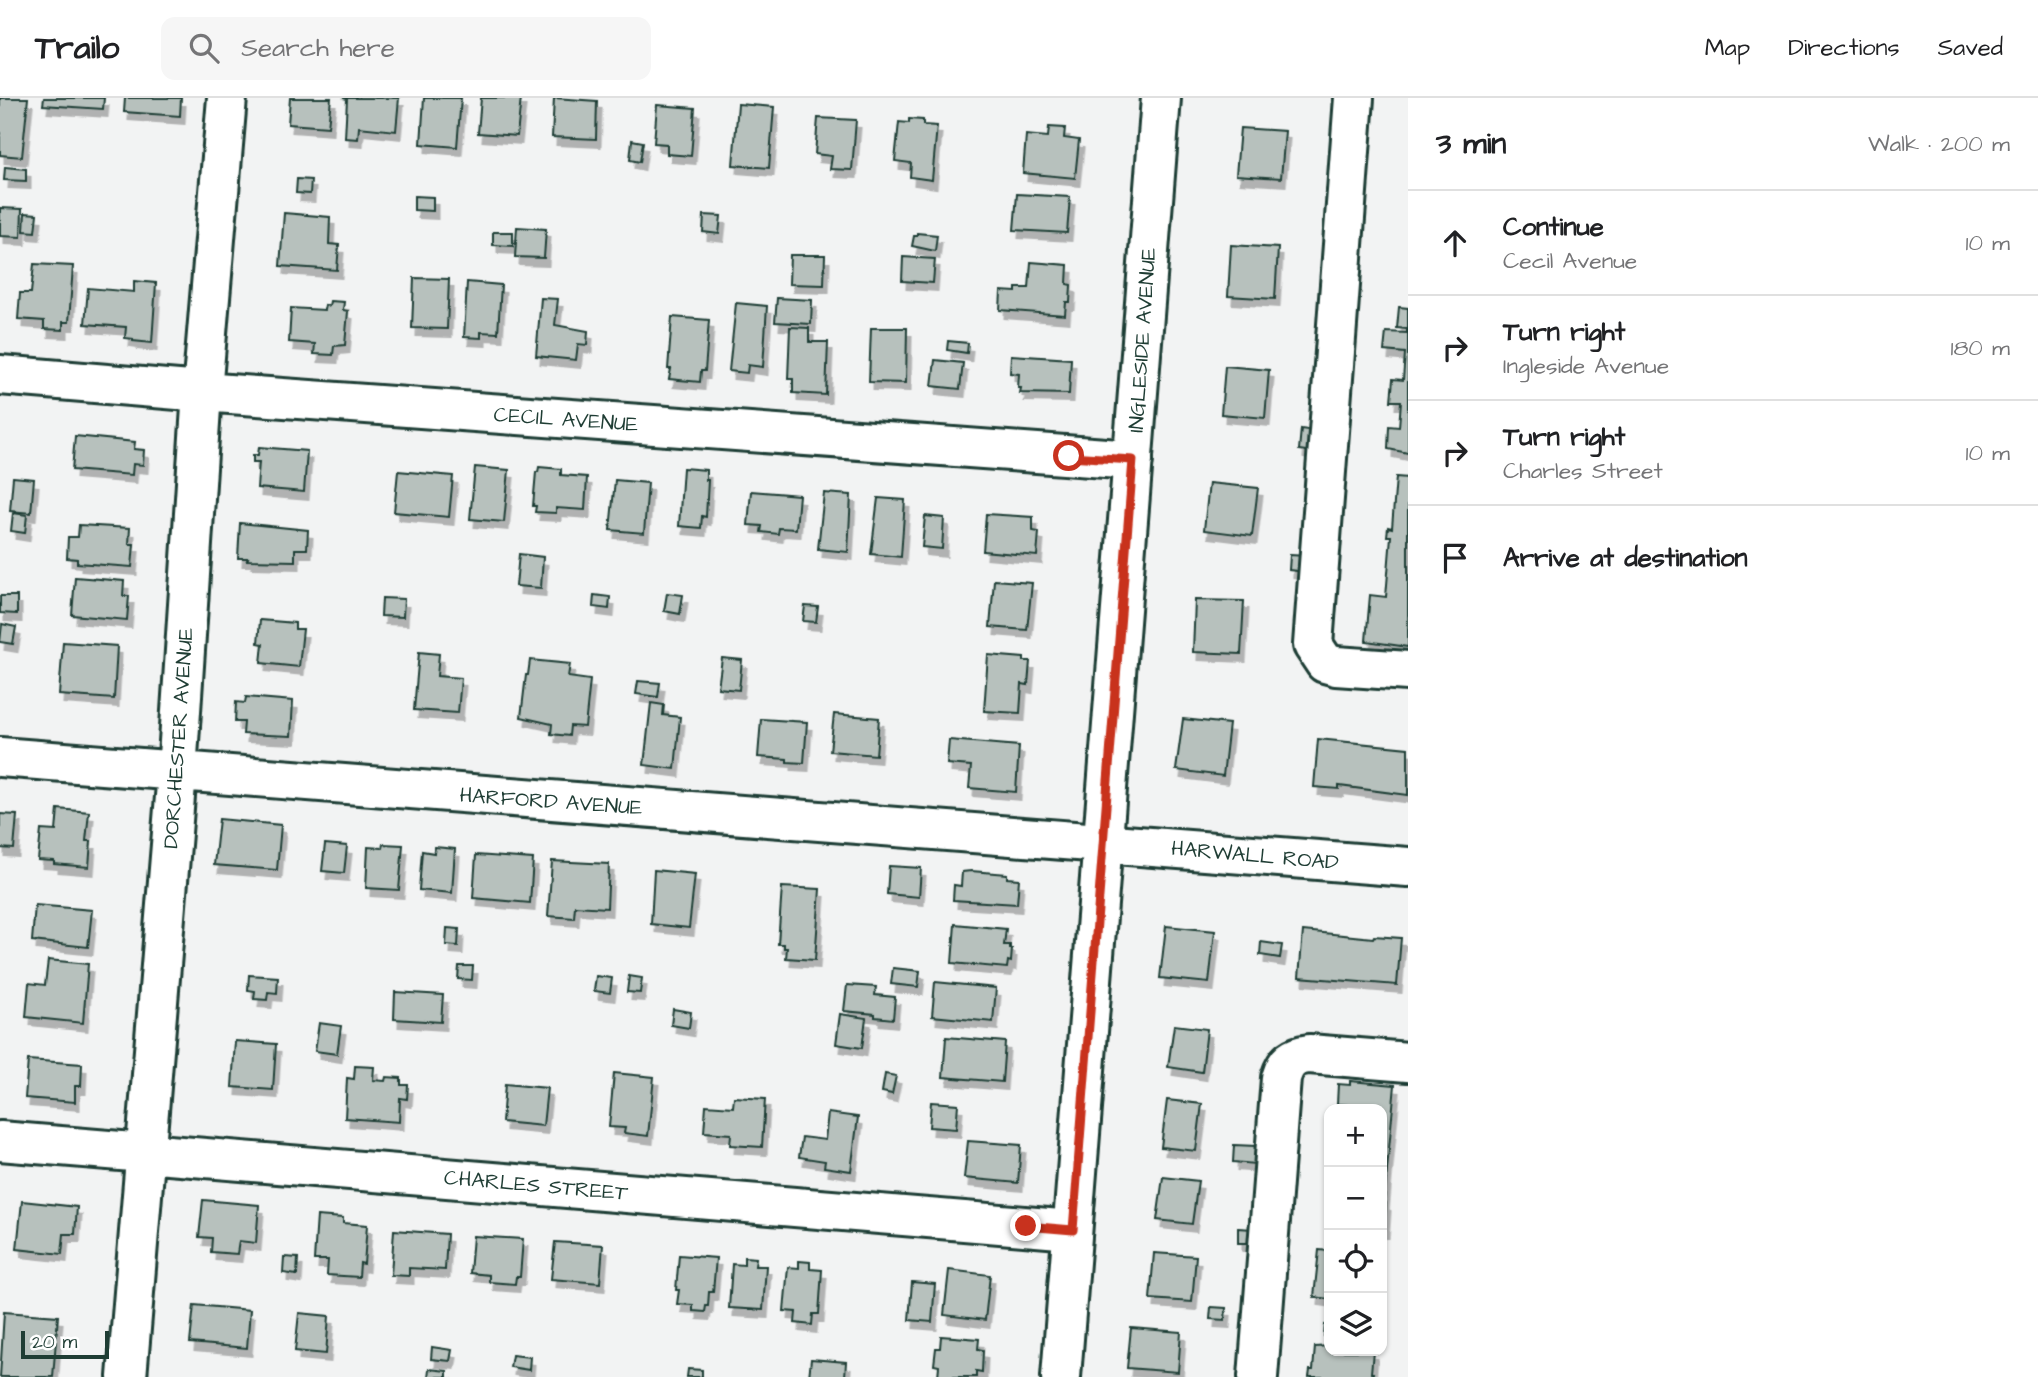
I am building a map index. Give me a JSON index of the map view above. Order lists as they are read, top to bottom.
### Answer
{
  "streets": {
    "street": [
      "INGLESIDE AVENUE",
      "CECIL AVENUE",
      "DORCHESTER AVENUE",
      "HARFORD AVENUE",
      "HARWALL ROAD",
      "CHARLES STREET"
    ]
  },
  "crossings": [
    ["INGLESIDE AVENUE", "CECIL AVENUE"],
    ["INGLESIDE AVENUE", "HARFORD AVENUE"],
    ["INGLESIDE AVENUE", "HARWALL ROAD"],
    ["INGLESIDE AVENUE", "CHARLES STREET"],
    ["CECIL AVENUE", "DORCHESTER AVENUE"],
    ["DORCHESTER AVENUE", "HARFORD AVENUE"],
    ["DORCHESTER AVENUE", "CHARLES STREET"],
    ["HARFORD AVENUE", "HARWALL ROAD"]
  ],
  "scale_bar": "20 m",
  "page": {
    "header": "Trailo",
    "search": "Search here",
    "nav": ["Map", "Directions", "Saved"],
    "heading": ["3 min", "Walk · 200 m"],
    "list": [
      ["Continue", "Cecil Avenue", "10 m"],
      ["Turn right", "Ingleside Avenue", "180 m"],
      ["Turn right", "Charles Street", "10 m"],
      "Arrive at destination"
    ],
    "map_buttons": ["+", "−"],
    "scale": "20 m"
  }
}
